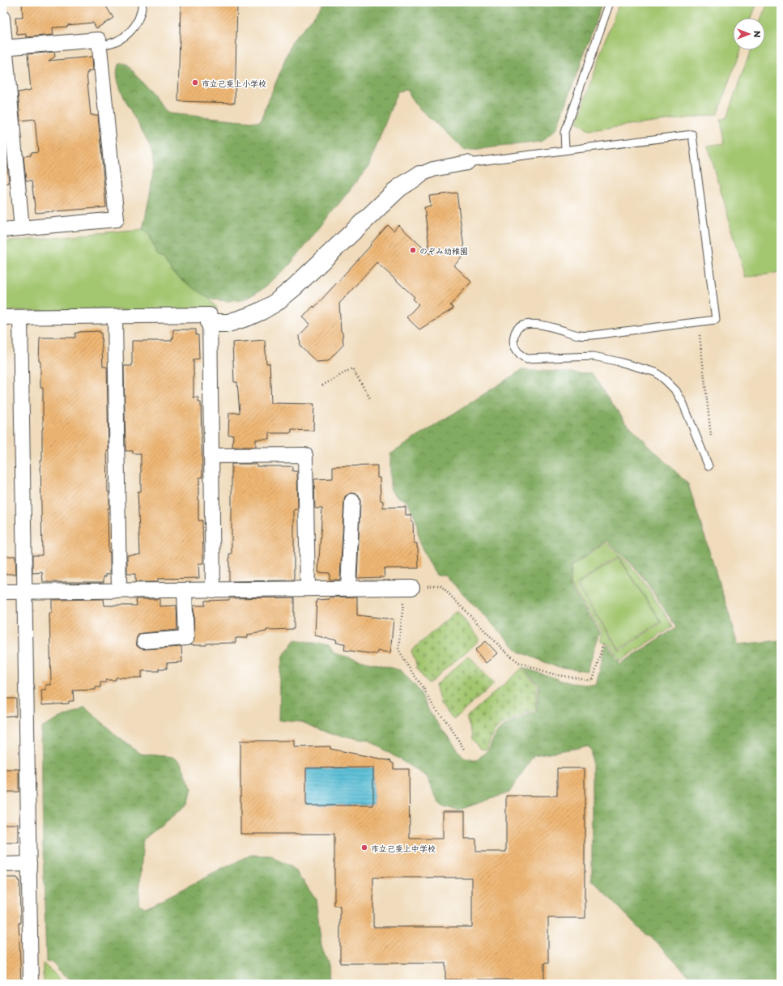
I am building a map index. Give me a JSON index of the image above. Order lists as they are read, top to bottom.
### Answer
{
  "places": ["市立己斐上小学校", "のぞみ幼稚園", "市立己斐上中学校"],
  "north": "right"
}
